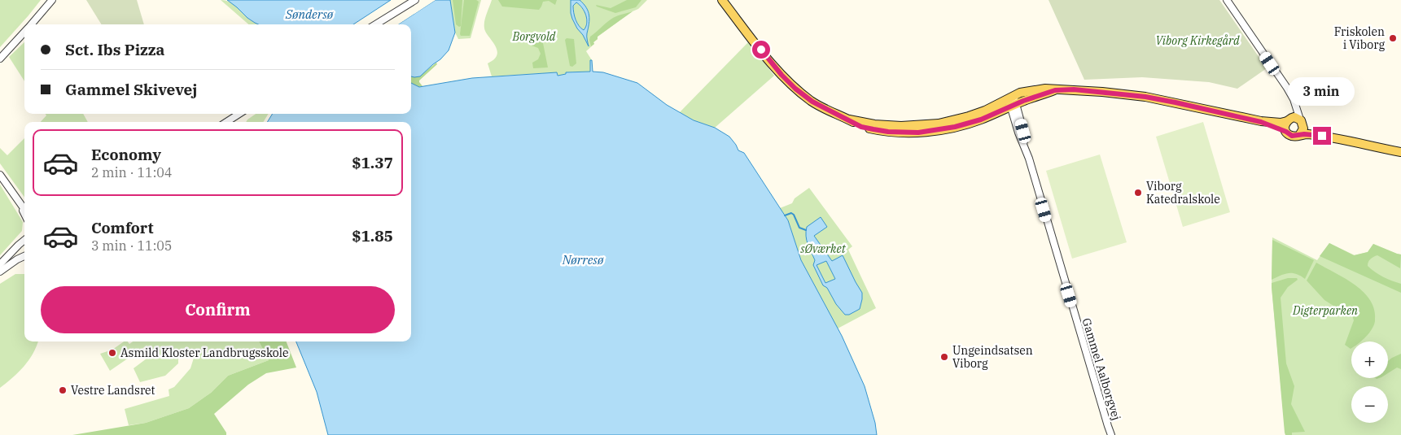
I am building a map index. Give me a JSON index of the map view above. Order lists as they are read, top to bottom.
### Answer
{
  "streets": {
    "street": ["Gammel Aalborgvej"]
  },
  "water": ["Søndersø", "Nørresø"],
  "parks": [
    "Borgvold",
    "Viborg Kirkegård",
    "sØværket",
    "Digterparken"
  ],
  "places": [
    "Friskolen i Viborg",
    "Viborg Katedralskole",
    "Asmild Kloster Landbrugsskole",
    "Ungeindsatsen Viborg",
    "Vestre Landsret"
  ],
  "page": {
    "banner": ["Sct. Ibs Pizza", "Gammel Skivevej"],
    "bubble": "3 min",
    "list": [
      {
        "name": "Economy",
        "note": "2 min · 11:04",
        "value": "$1.37"
      },
      {
        "name": "Comfort",
        "note": "3 min · 11:05",
        "value": "$1.85"
      }
    ],
    "buttons": "Confirm",
    "map_buttons": ["+", "−"]
  }
}
